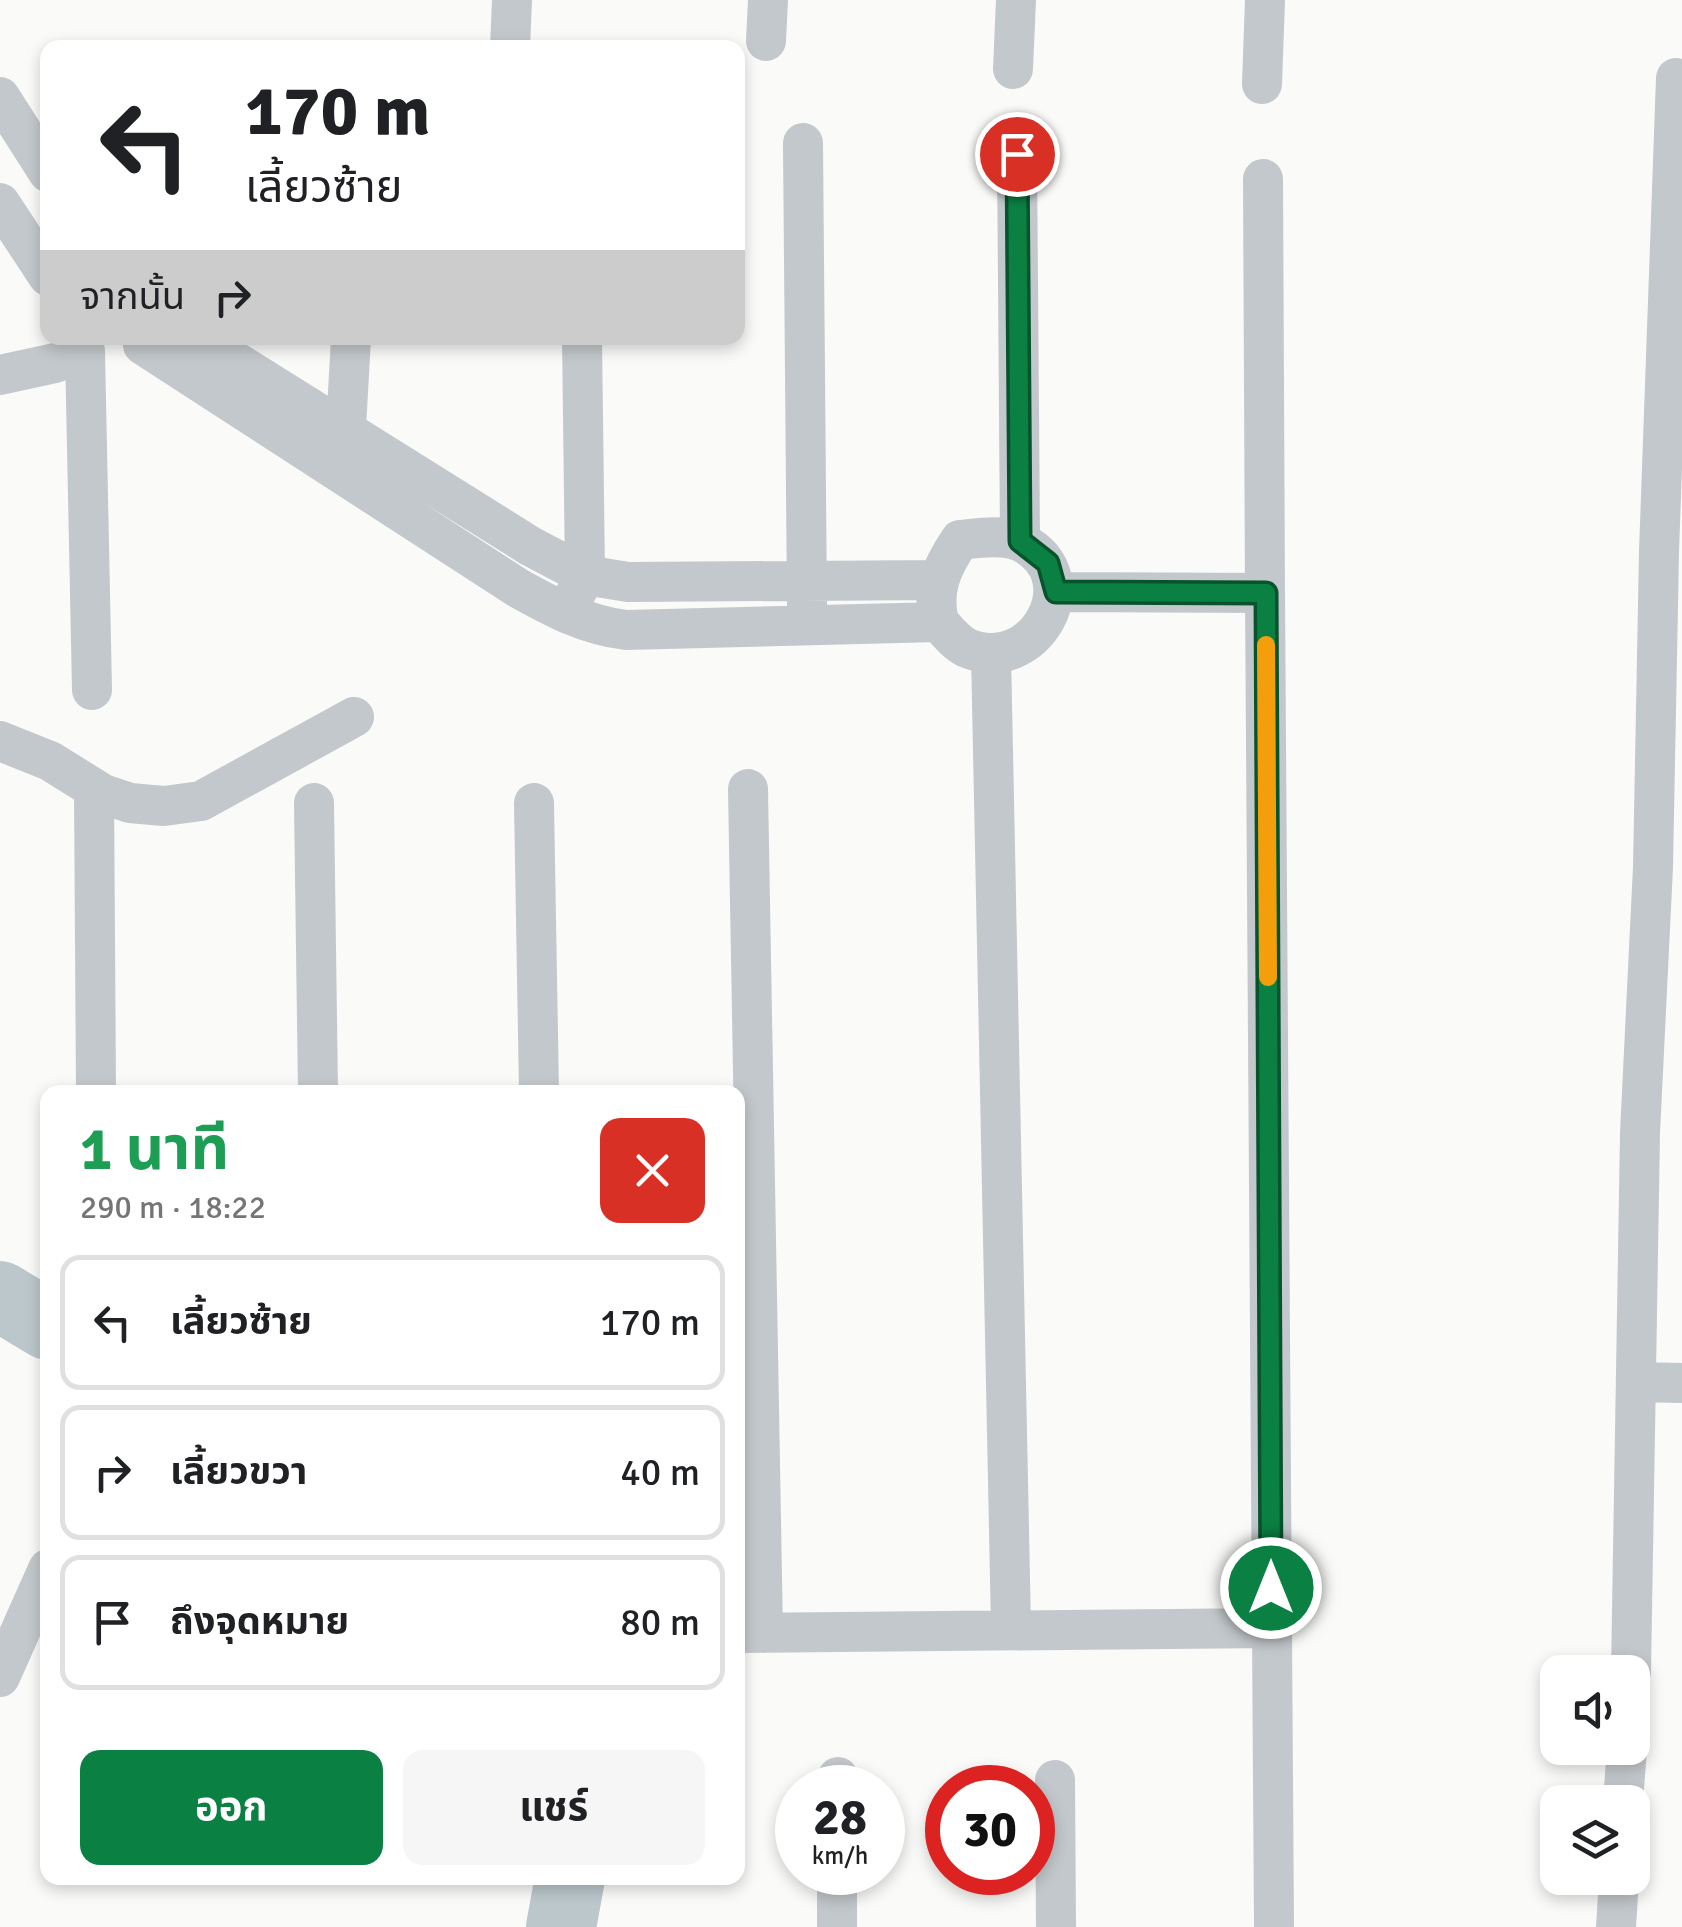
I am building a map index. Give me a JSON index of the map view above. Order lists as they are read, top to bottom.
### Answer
{
  "page": {
    "turn": ["170 m", "เลี้ยวซ้าย"],
    "then": "จากนั้น",
    "heading": ["1 นาที", "290 m · 18:22"],
    "list": [
      {
        "name": "เลี้ยวซ้าย",
        "value": "170 m"
      },
      {
        "name": "เลี้ยวขวา",
        "value": "40 m"
      },
      {
        "name": "ถึงจุดหมาย",
        "value": "80 m"
      }
    ],
    "buttons": ["ออก", "แชร์"],
    "speed": "28 km/h",
    "limit": "30"
  }
}
